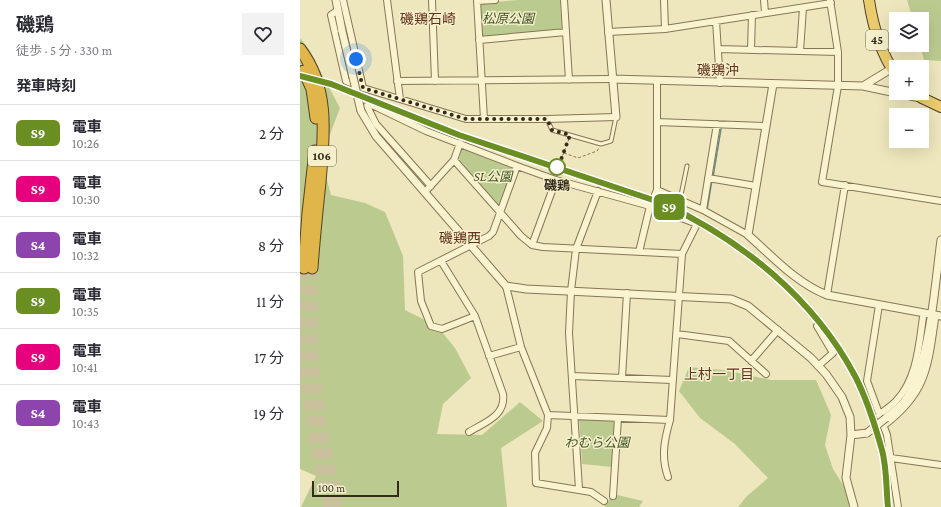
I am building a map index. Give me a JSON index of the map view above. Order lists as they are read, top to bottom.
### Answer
{
  "streets": {
    "highway": ["45", "106"]
  },
  "districts": [
    "磯鶏石崎",
    "磯鶏沖",
    "磯鶏西",
    "上村一丁目"
  ],
  "parks": ["松原公園", "SL公園", "わむら公園"],
  "places": ["磯鶏"],
  "scale_bar": "100 m",
  "page": {
    "heading": [
      ["磯鶏", "徒歩 · 5 分 · 330 m"],
      "発車時刻"
    ],
    "on_map": "S9",
    "map_buttons": ["+", "−"],
    "list": [
      {
        "mark": "S9",
        "name": "電車",
        "note": "10:26",
        "value": "2 分"
      },
      {
        "mark": "S9",
        "name": "電車",
        "note": "10:30",
        "value": "6 分"
      },
      {
        "mark": "S4",
        "name": "電車",
        "note": "10:32",
        "value": "8 分"
      },
      {
        "mark": "S9",
        "name": "電車",
        "note": "10:35",
        "value": "11 分"
      },
      {
        "mark": "S9",
        "name": "電車",
        "note": "10:41",
        "value": "17 分"
      },
      {
        "mark": "S4",
        "name": "電車",
        "note": "10:43",
        "value": "19 分"
      }
    ],
    "scale": "100 m"
  }
}
